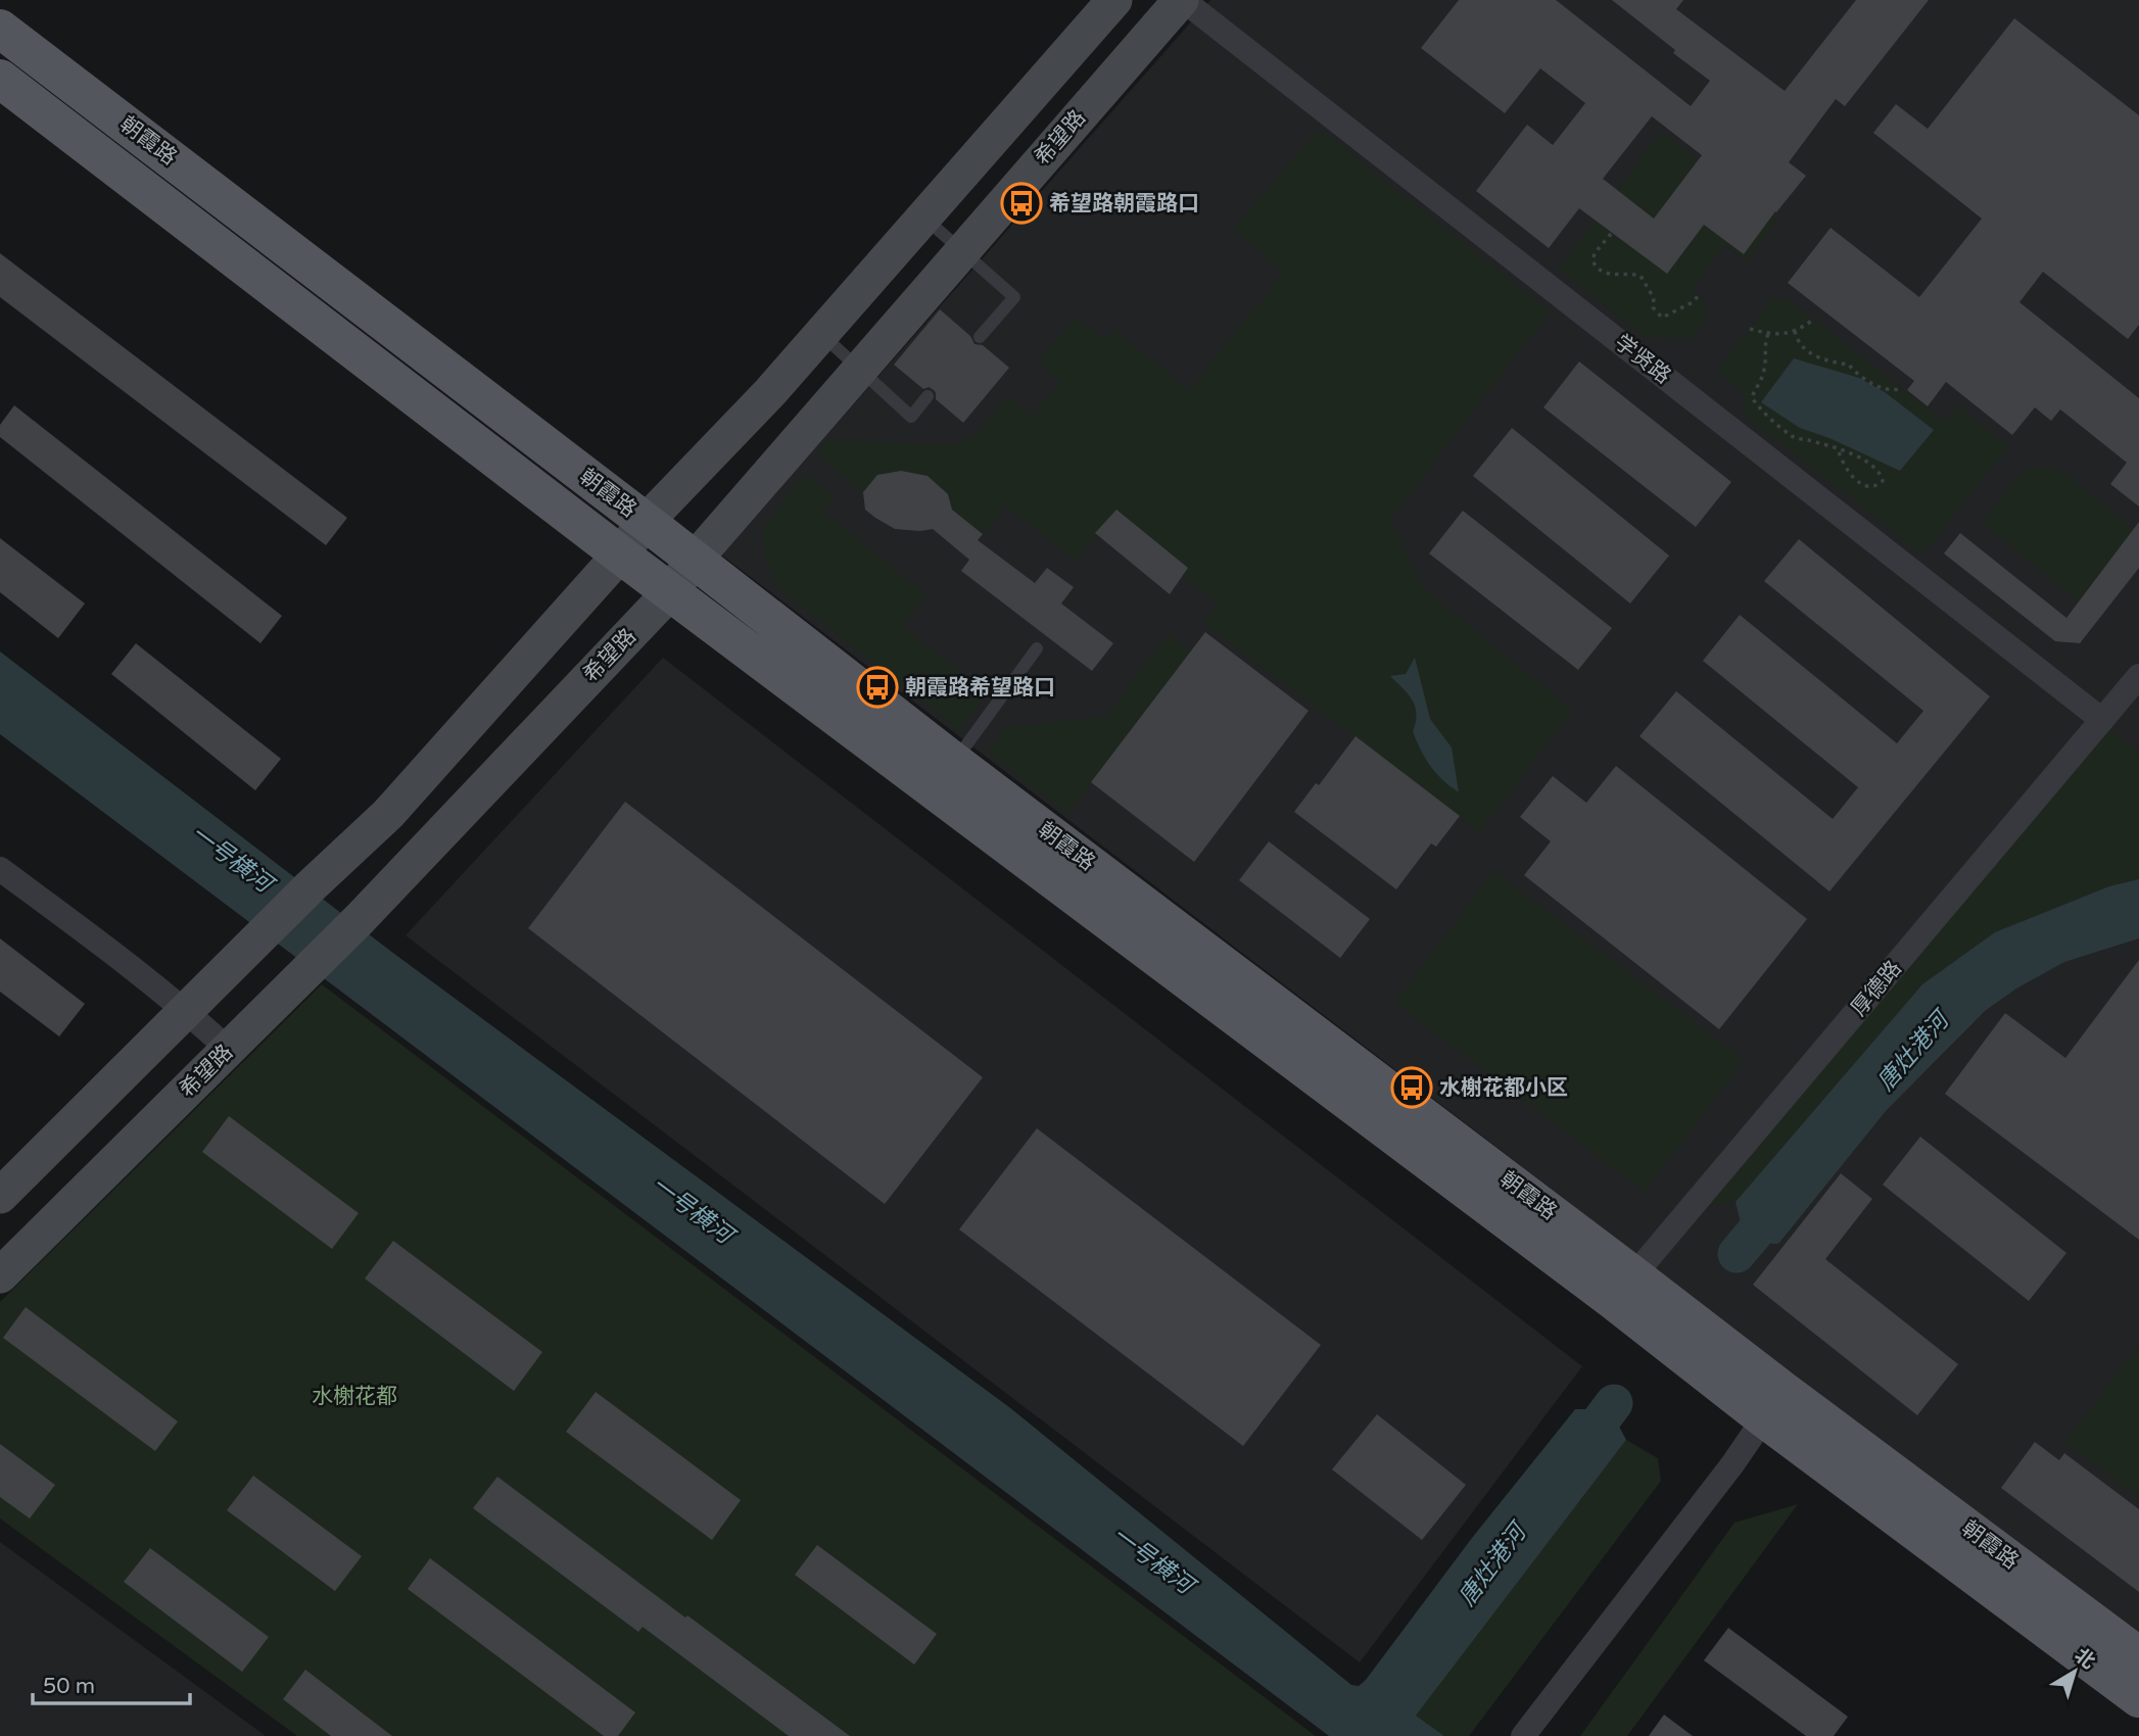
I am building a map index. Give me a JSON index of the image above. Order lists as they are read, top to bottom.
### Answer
{
  "streets": {
    "main road": ["希望路", "朝霞路"],
    "street": ["学贤路", "厚德路"]
  },
  "crossings": [
    ["希望路", "朝霞路"],
    ["希望路", "学贤路"],
    ["朝霞路", "厚德路"],
    ["学贤路", "厚德路"]
  ],
  "water": ["一号横河", "唐灶港河"],
  "parks": ["水榭花都"],
  "places": {
    "bus stop": ["希望路朝霞路口", "朝霞路希望路口", "水榭花都小区"]
  },
  "scale_bar": "50 m",
  "north": "top right"
}
